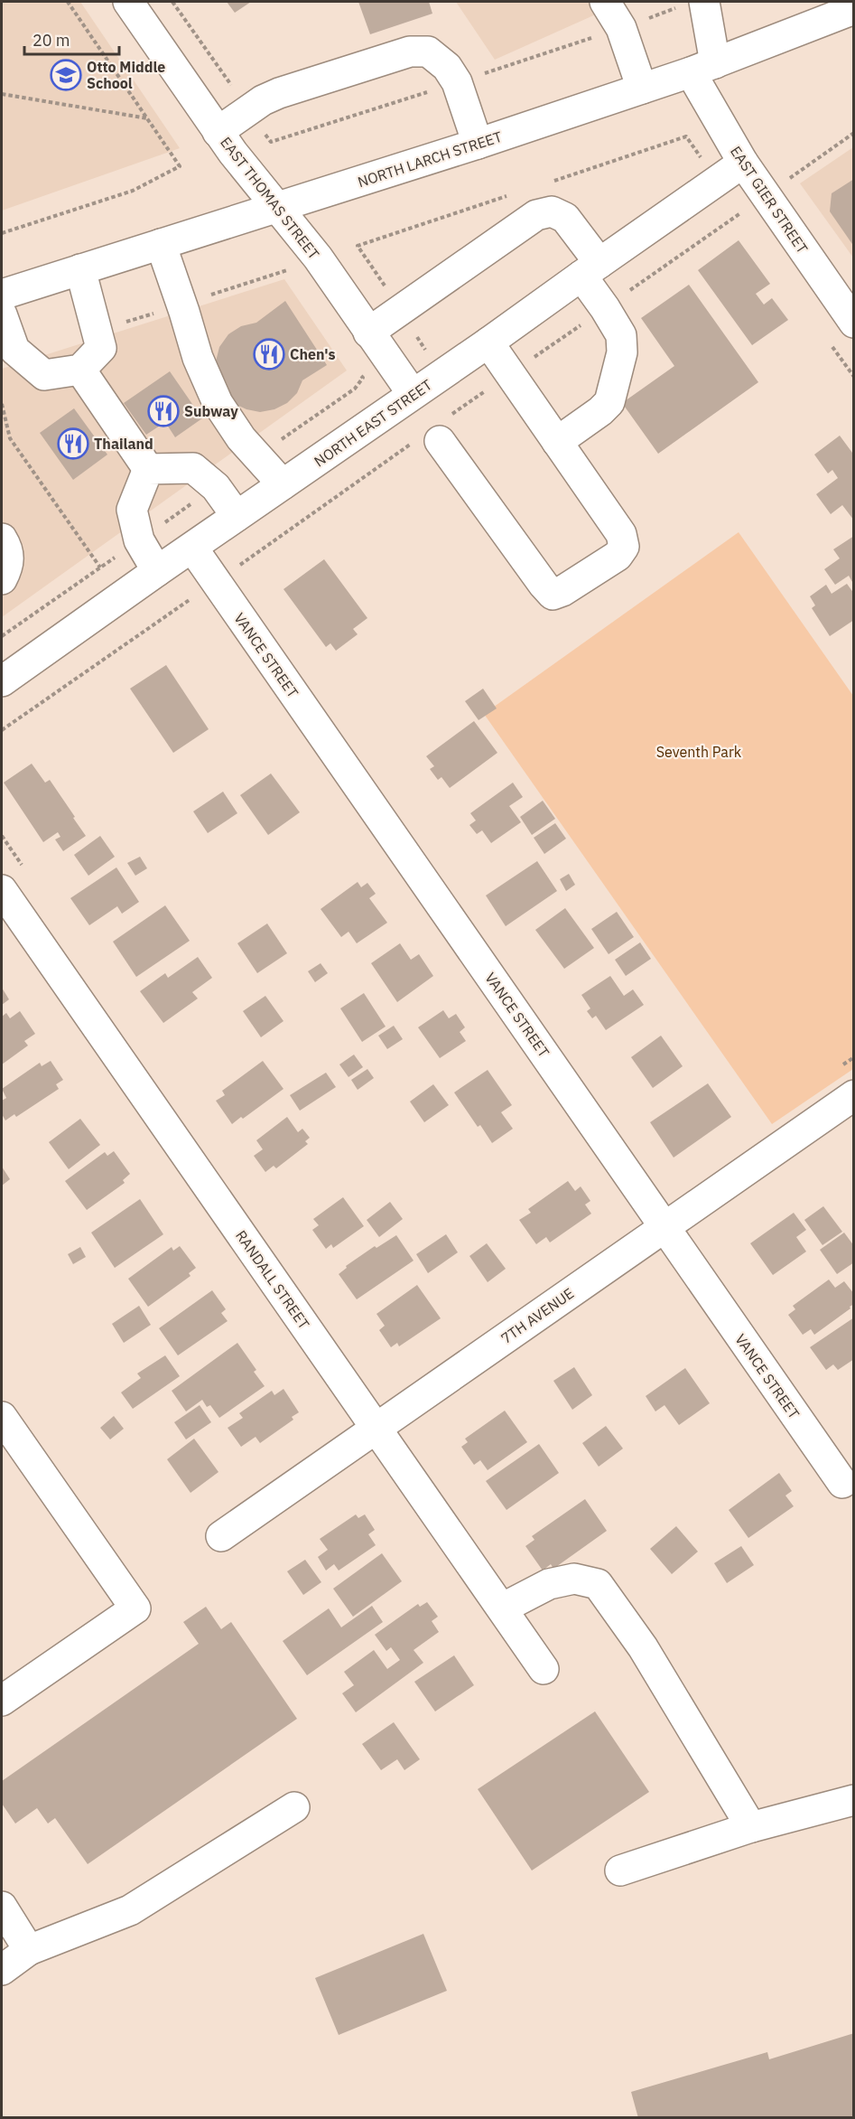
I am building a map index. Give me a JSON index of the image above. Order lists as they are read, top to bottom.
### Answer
{
  "streets": {
    "street": [
      "NORTH LARCH STREET",
      "EAST THOMAS STREET",
      "EAST GIER STREET",
      "NORTH EAST STREET",
      "VANCE STREET",
      "RANDALL STREET",
      "7TH AVENUE"
    ]
  },
  "crossings": [
    ["NORTH LARCH STREET", "EAST THOMAS STREET"],
    ["NORTH LARCH STREET", "EAST GIER STREET"],
    ["EAST THOMAS STREET", "NORTH EAST STREET"],
    ["EAST GIER STREET", "NORTH EAST STREET"],
    ["NORTH EAST STREET", "VANCE STREET"],
    ["VANCE STREET", "7TH AVENUE"],
    ["RANDALL STREET", "7TH AVENUE"]
  ],
  "parks": ["Seventh Park"],
  "places": {
    "school or university": ["Otto Middle School"],
    "restaurant": ["Chen's", "Subway", "Thailand"]
  },
  "scale_bar": "20 m"
}
